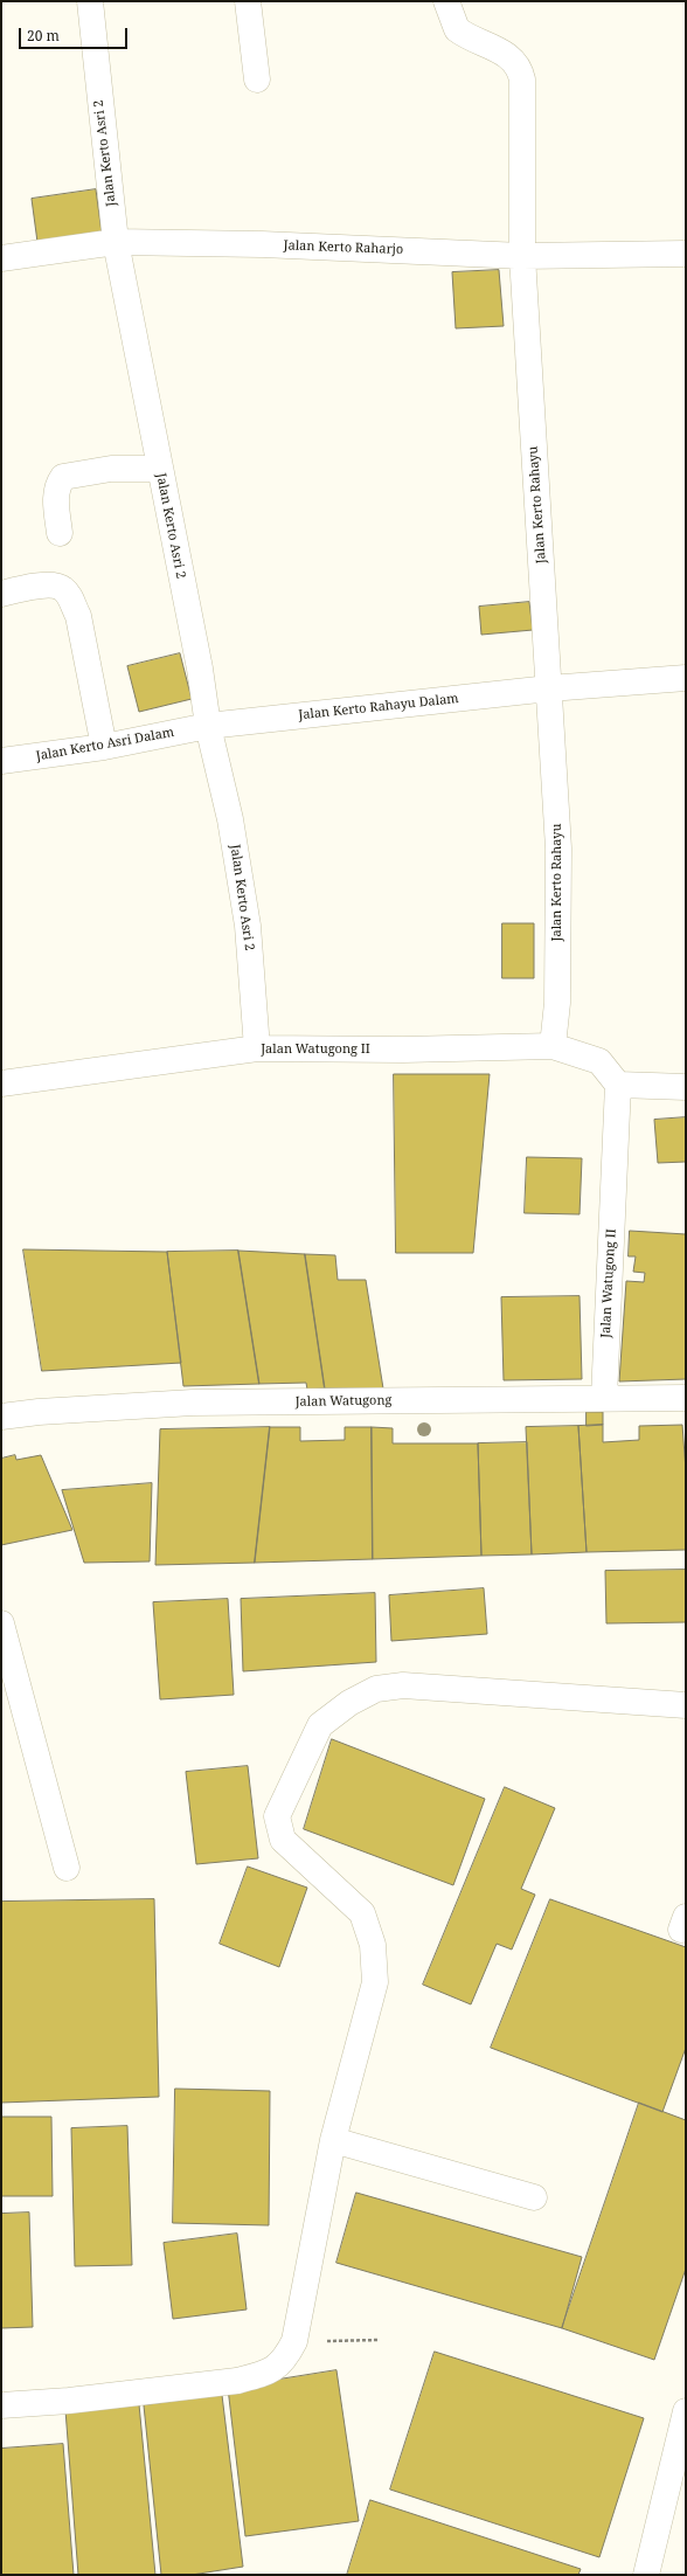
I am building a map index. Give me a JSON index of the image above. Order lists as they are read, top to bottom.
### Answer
{
  "streets": {
    "street": [
      "Jalan Kerto Asri 2",
      "Jalan Kerto Raharjo",
      "Jalan Kerto Rahayu",
      "Jalan Kerto Rahayu Dalam",
      "Jalan Kerto Asri Dalam",
      "Jalan Watugong II",
      "Jalan Watugong"
    ]
  },
  "crossings": [
    ["Jalan Kerto Asri 2", "Jalan Kerto Raharjo"],
    ["Jalan Kerto Asri 2", "Jalan Kerto Rahayu Dalam"],
    ["Jalan Kerto Asri 2", "Jalan Kerto Asri Dalam"],
    ["Jalan Kerto Asri 2", "Jalan Watugong II"],
    ["Jalan Kerto Raharjo", "Jalan Kerto Rahayu"],
    ["Jalan Kerto Rahayu", "Jalan Kerto Rahayu Dalam"],
    ["Jalan Kerto Rahayu", "Jalan Watugong II"],
    ["Jalan Kerto Rahayu Dalam", "Jalan Kerto Asri Dalam"],
    ["Jalan Watugong II", "Jalan Watugong"]
  ],
  "scale_bar": "20 m"
}
